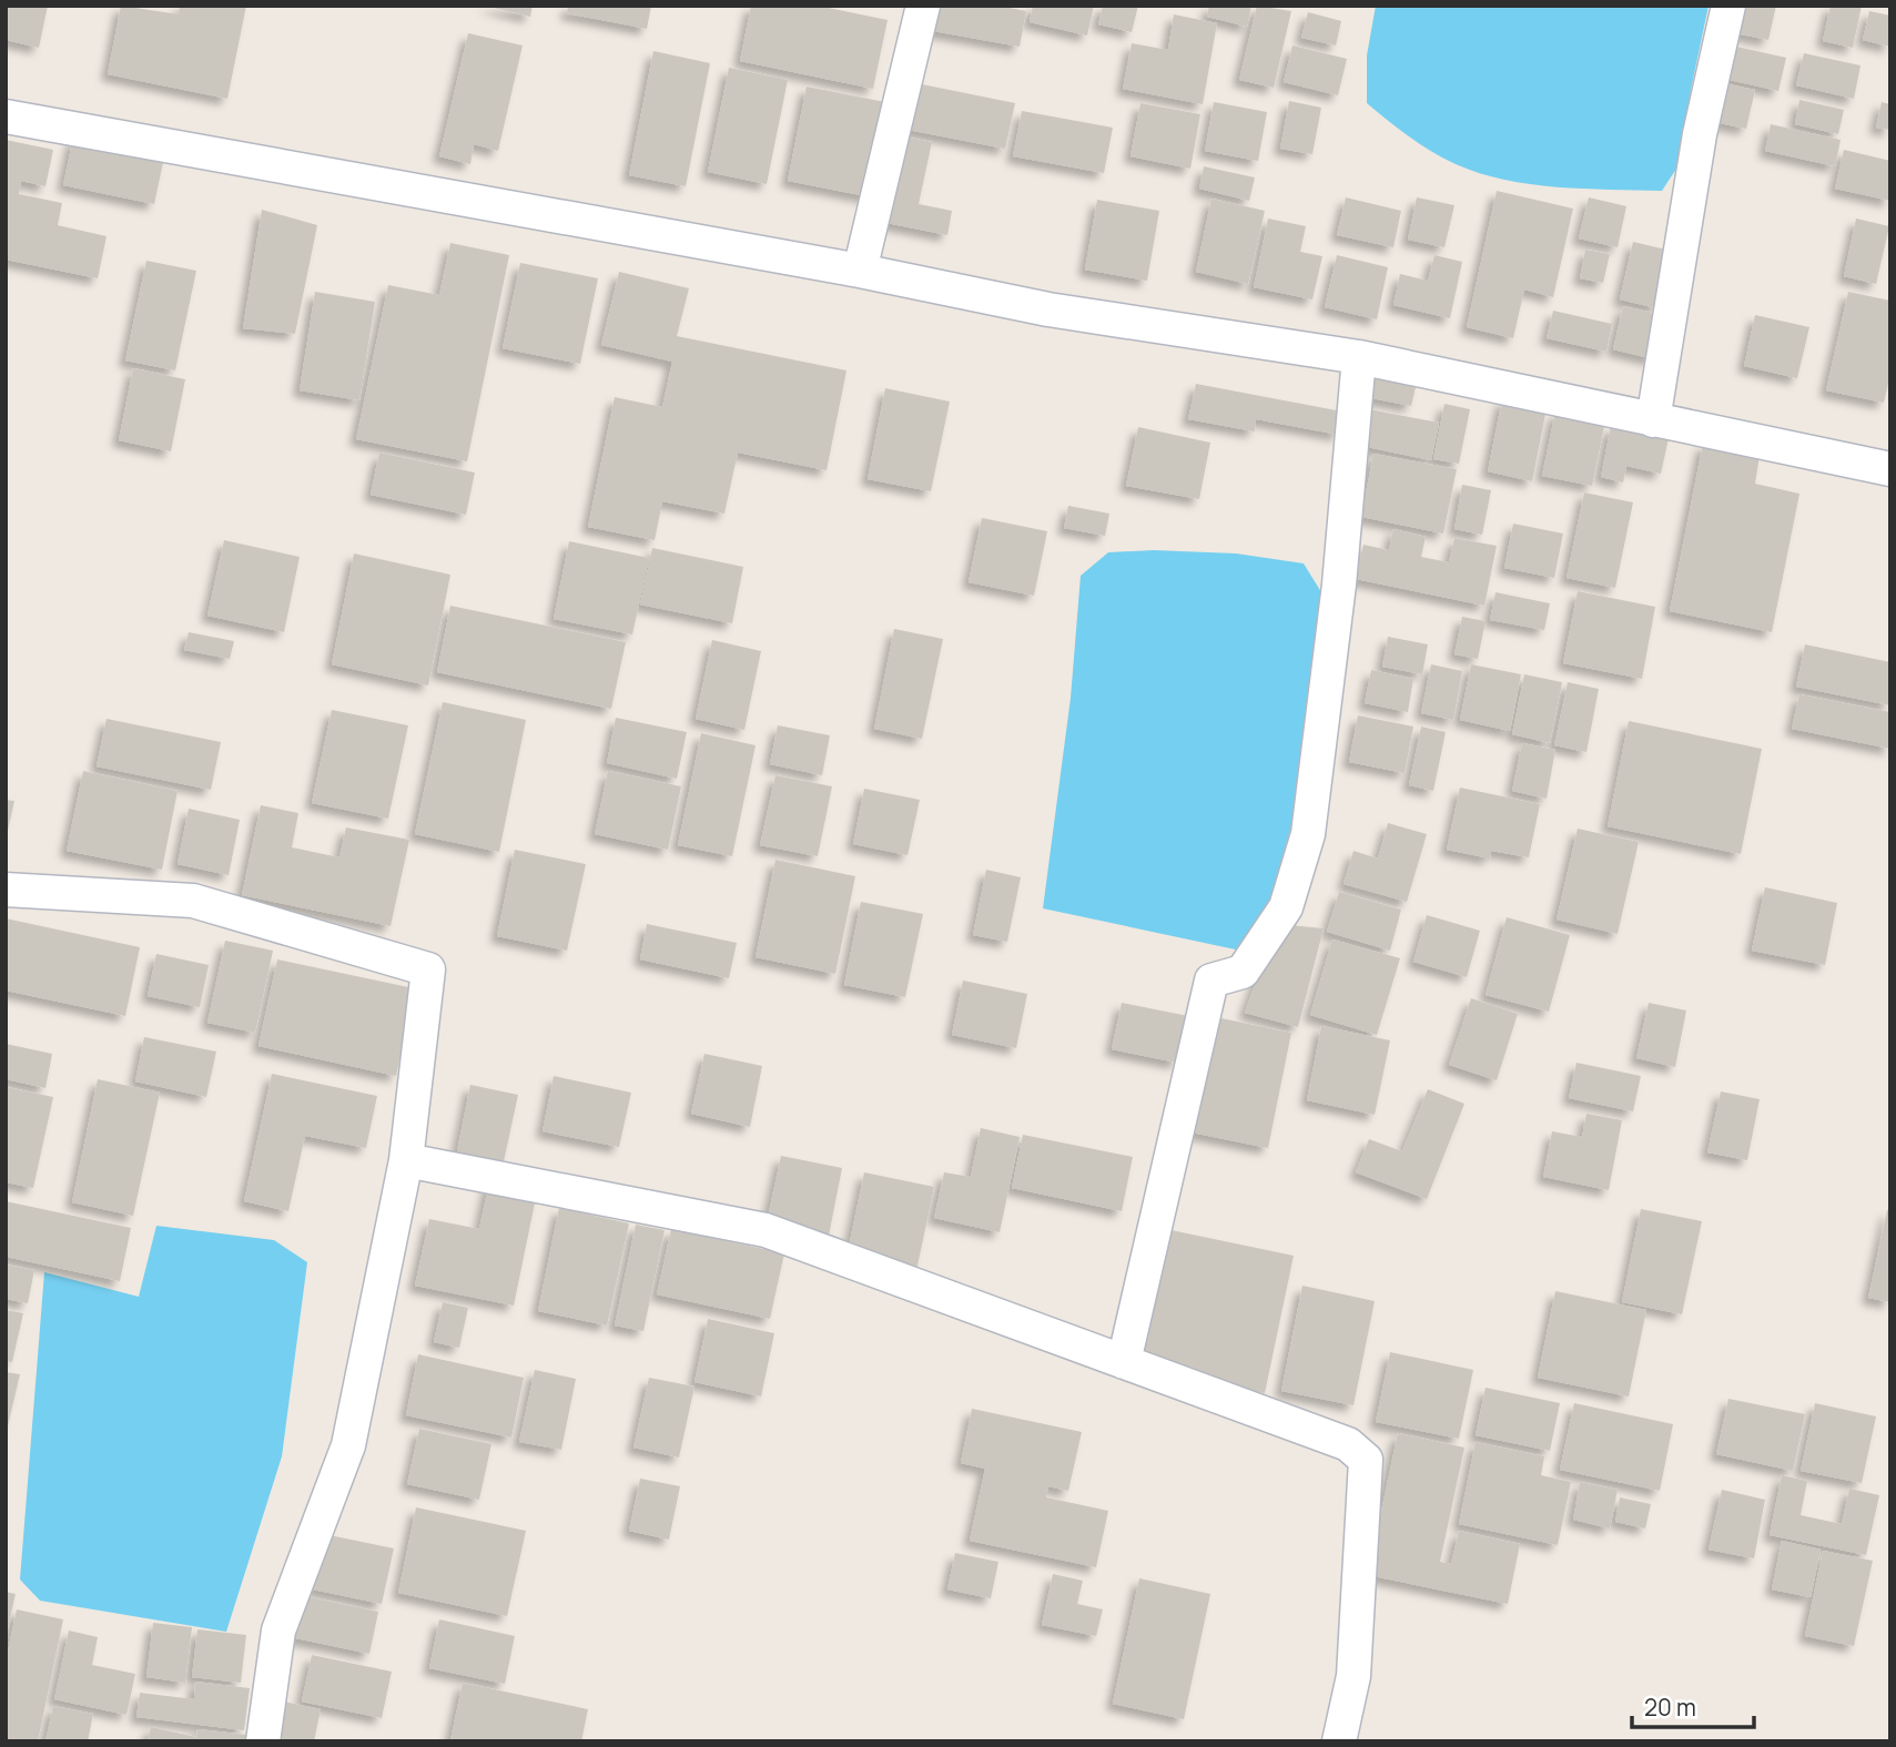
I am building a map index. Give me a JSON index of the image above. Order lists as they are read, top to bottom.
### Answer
{
  "scale_bar": "20 m"
}
